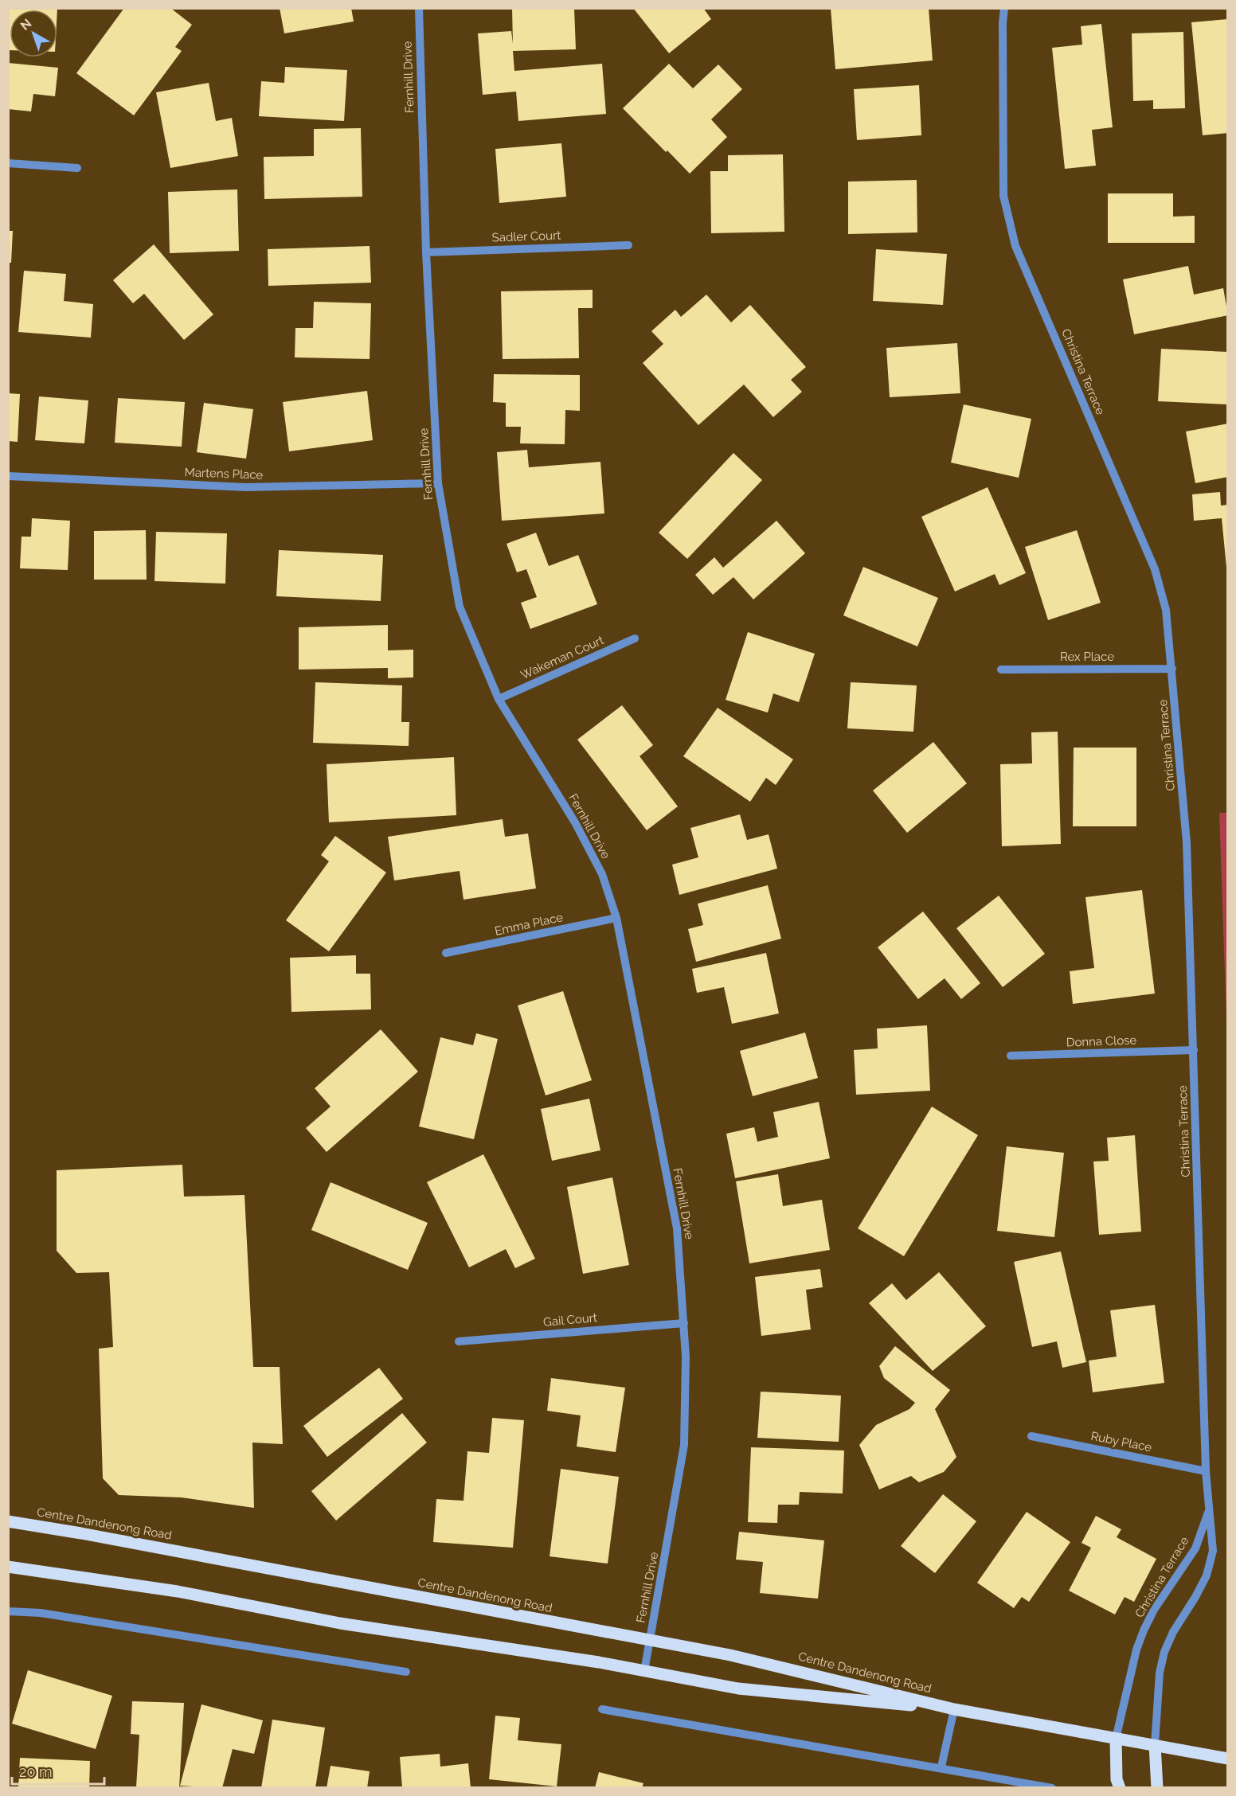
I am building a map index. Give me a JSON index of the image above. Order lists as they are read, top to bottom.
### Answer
{
  "streets": {
    "main road": ["Centre Dandenong Road"],
    "street": [
      "Fernhill Drive",
      "Sadler Court",
      "Christina Terrace",
      "Martens Place",
      "Rex Place",
      "Wakeman Court",
      "Emma Place",
      "Donna Close",
      "Gail Court",
      "Ruby Place"
    ]
  },
  "crossings": [
    ["Fernhill Drive", "Sadler Court"],
    ["Fernhill Drive", "Martens Place"],
    ["Fernhill Drive", "Wakeman Court"],
    ["Fernhill Drive", "Emma Place"],
    ["Fernhill Drive", "Gail Court"],
    ["Fernhill Drive", "Centre Dandenong Road"],
    ["Christina Terrace", "Rex Place"],
    ["Christina Terrace", "Donna Close"],
    ["Christina Terrace", "Ruby Place"],
    ["Christina Terrace", "Centre Dandenong Road"]
  ],
  "scale_bar": "20 m",
  "north": "top left"
}
